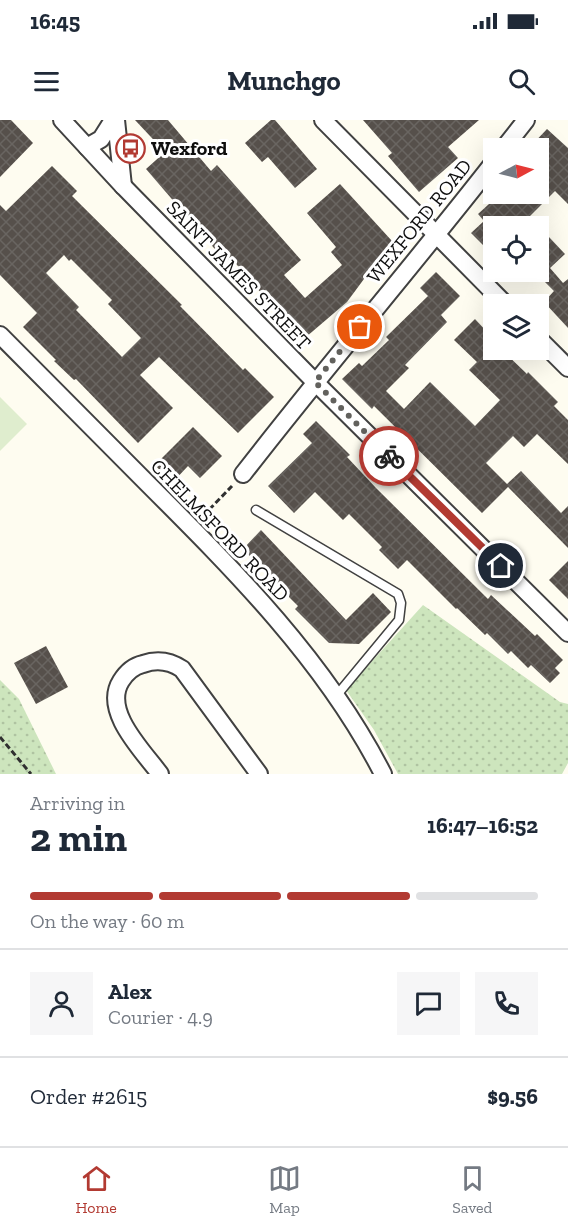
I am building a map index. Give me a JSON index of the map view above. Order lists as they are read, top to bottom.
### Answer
{
  "streets": {
    "street": ["WEXFORD ROAD", "SAINT JAMES STREET", "CHELMSFORD ROAD"]
  },
  "crossings": [
    ["WEXFORD ROAD", "SAINT JAMES STREET"]
  ],
  "places": {
    "bus stop": ["Wexford"]
  },
  "north": "right",
  "page": {
    "status": "16:45",
    "header": "Munchgo",
    "heading": ["2 min", "Arriving in", "16:47–16:52"],
    "panel": [
      "Alex",
      "Courier · 4.9",
      "Order #2615",
      "$9.56"
    ],
    "bar": "On the way · 60 m",
    "tabs": ["Home", "Map", "Saved"]
  }
}
